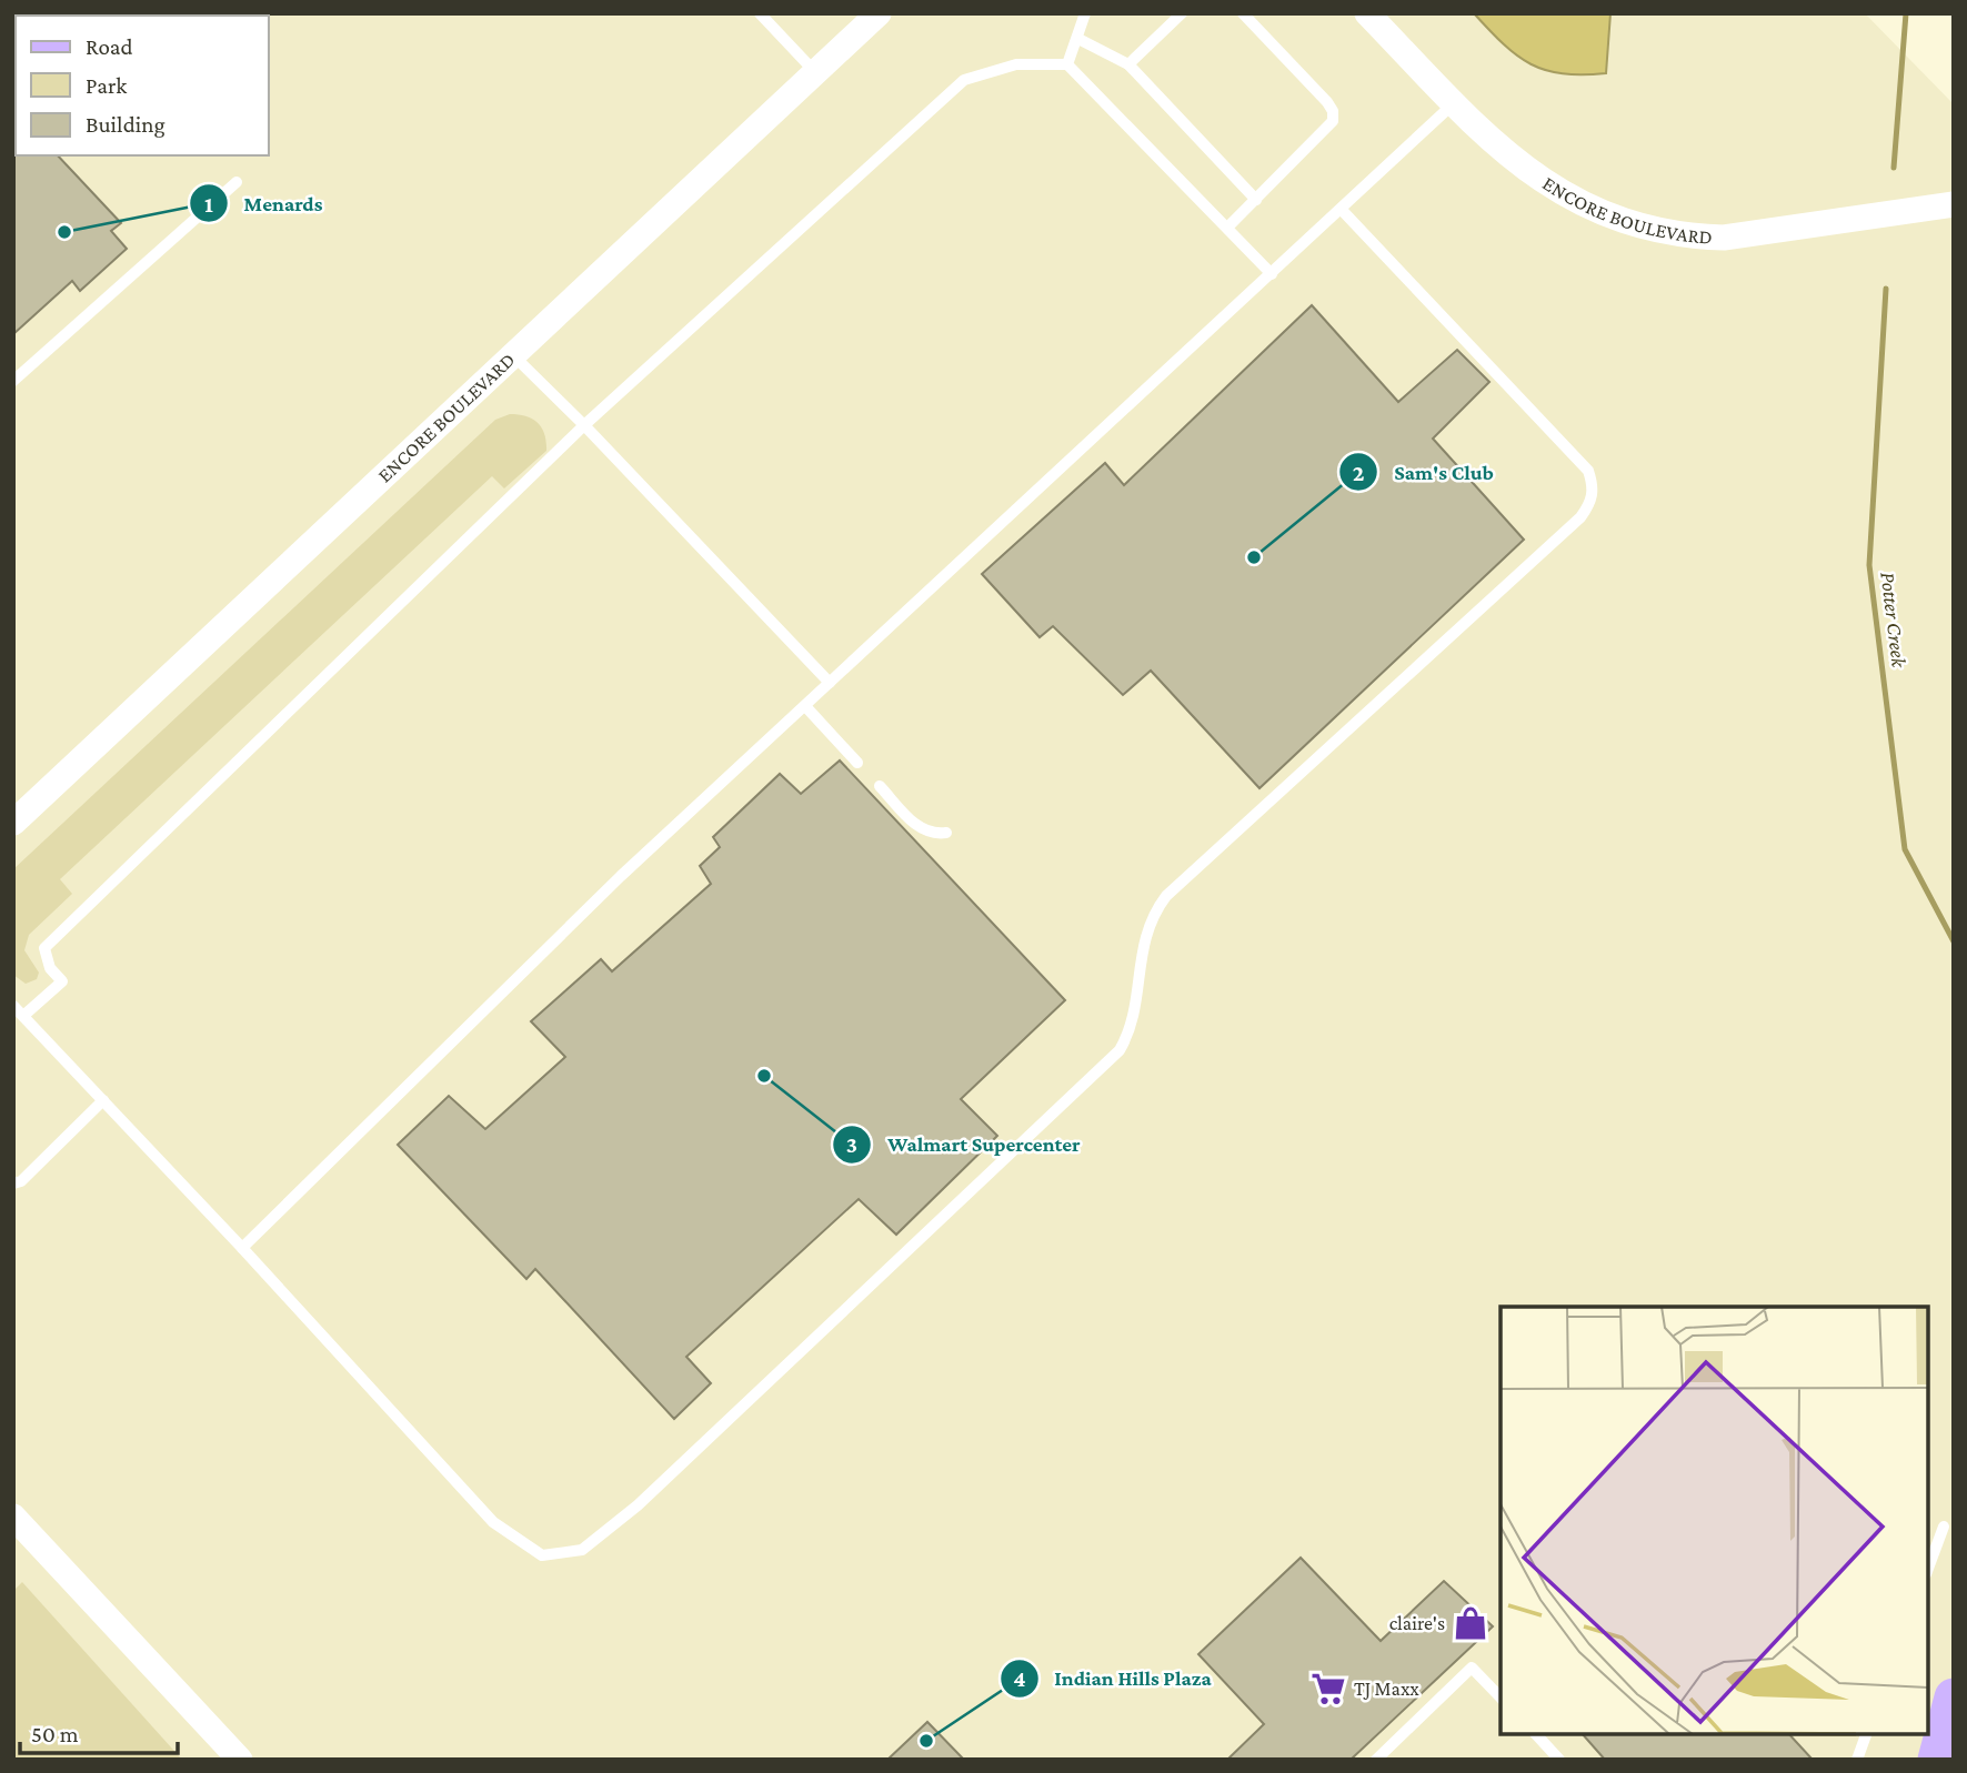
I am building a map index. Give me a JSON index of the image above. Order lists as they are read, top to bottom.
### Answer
{
  "streets": {
    "street": ["ENCORE BOULEVARD"]
  },
  "water": ["Potter Creek"],
  "places": {
    "other": [
      "Menards",
      "Sam's Club",
      "Walmart Supercenter",
      "Indian Hills Plaza"
    ],
    "shop": ["claire's"],
    "supermarket": ["TJ Maxx"]
  },
  "legend": ["Road", "Park", "Building"],
  "scale_bar": "50 m"
}
